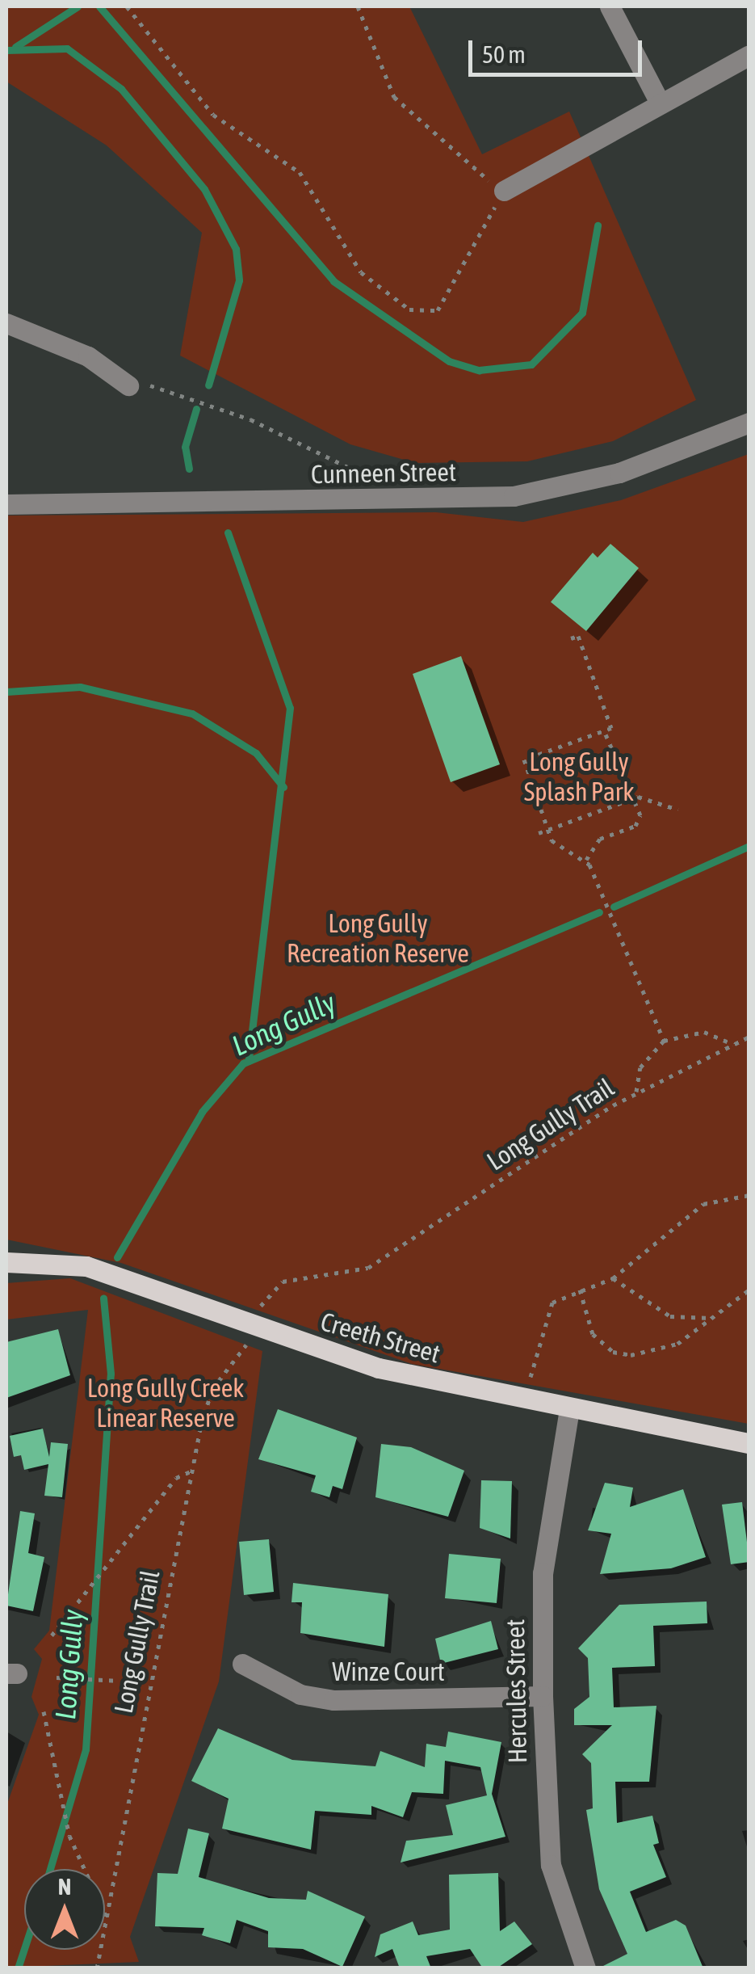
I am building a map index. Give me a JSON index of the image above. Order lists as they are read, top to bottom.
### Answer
{
  "streets": {
    "main road": ["Creeth Street"],
    "street": ["Cunneen Street", "Winze Court", "Hercules Street"],
    "path": ["Long Gully Trail"]
  },
  "crossings": [
    ["Creeth Street", "Hercules Street"],
    ["Winze Court", "Hercules Street"]
  ],
  "water": ["Long Gully"],
  "parks": ["Long Gully Splash Park", "Long Gully Recreation Reserve", "Long Gully Creek Linear Reserve"],
  "scale_bar": "50 m",
  "north": "top"
}
